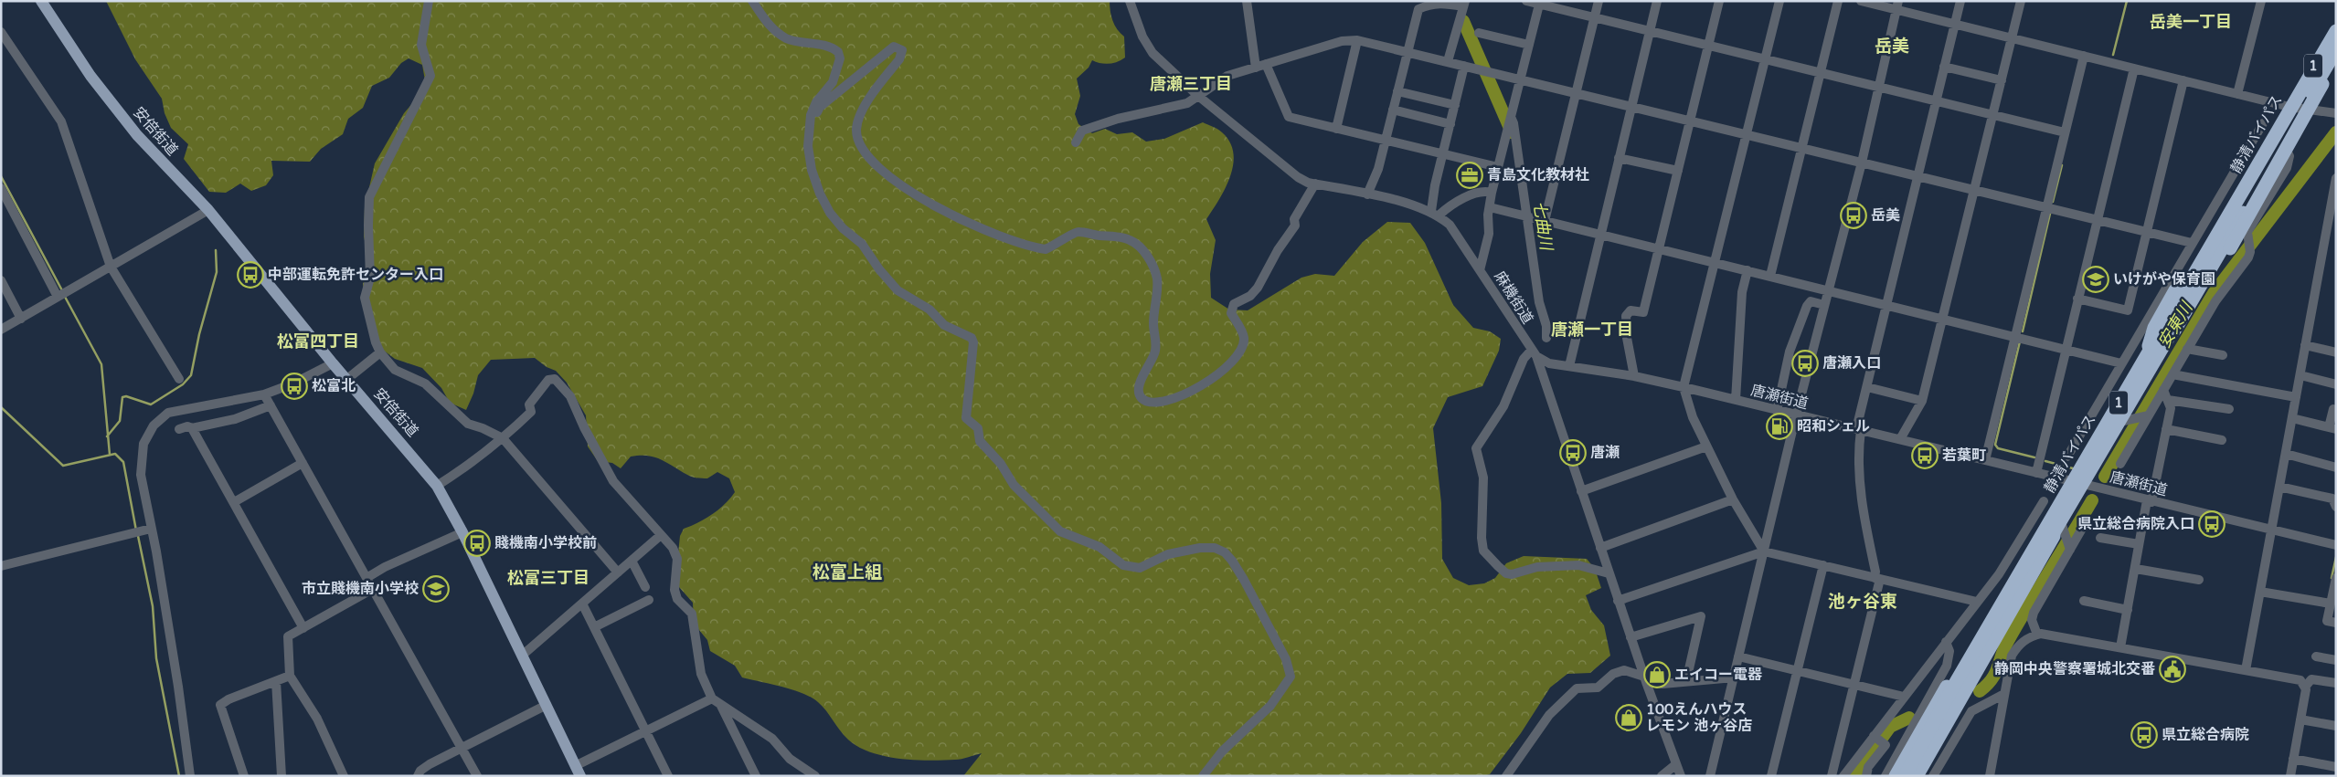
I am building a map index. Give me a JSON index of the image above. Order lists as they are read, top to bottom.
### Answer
{
  "streets": {
    "highway": ["1", "静清バイパス"],
    "main road": ["安倍街道"],
    "street": ["麻機街道", "唐瀬街道"]
  },
  "crossings": [
    ["1", "静清バイパス"],
    ["1", "唐瀬街道"],
    ["麻機街道", "唐瀬街道"]
  ],
  "districts": [
    "岳美一丁目",
    "岳美",
    "唐瀬三丁目",
    "唐瀬一丁目",
    "松富四丁目",
    "松富上組",
    "松富三丁目",
    "池ヶ谷東"
  ],
  "water": ["七曲川", "安東川"],
  "places": {
    "office": ["青島文化教材社"],
    "bus stop": [
      "岳美",
      "中部運転免許センター入口",
      "唐瀬入口",
      "松富北",
      "唐瀬",
      "若葉町",
      "県立総合病院入口",
      "賤機南小学校前",
      "県立総合病院"
    ],
    "school or university": ["いけがや保育園", "市立賤機南小学校"],
    "fuel station": ["昭和シェル"],
    "public building": ["静岡中央警察署城北交番"],
    "shop": ["エイコー電器", "100えんハウス レモン 池ヶ谷店"]
  }
}
